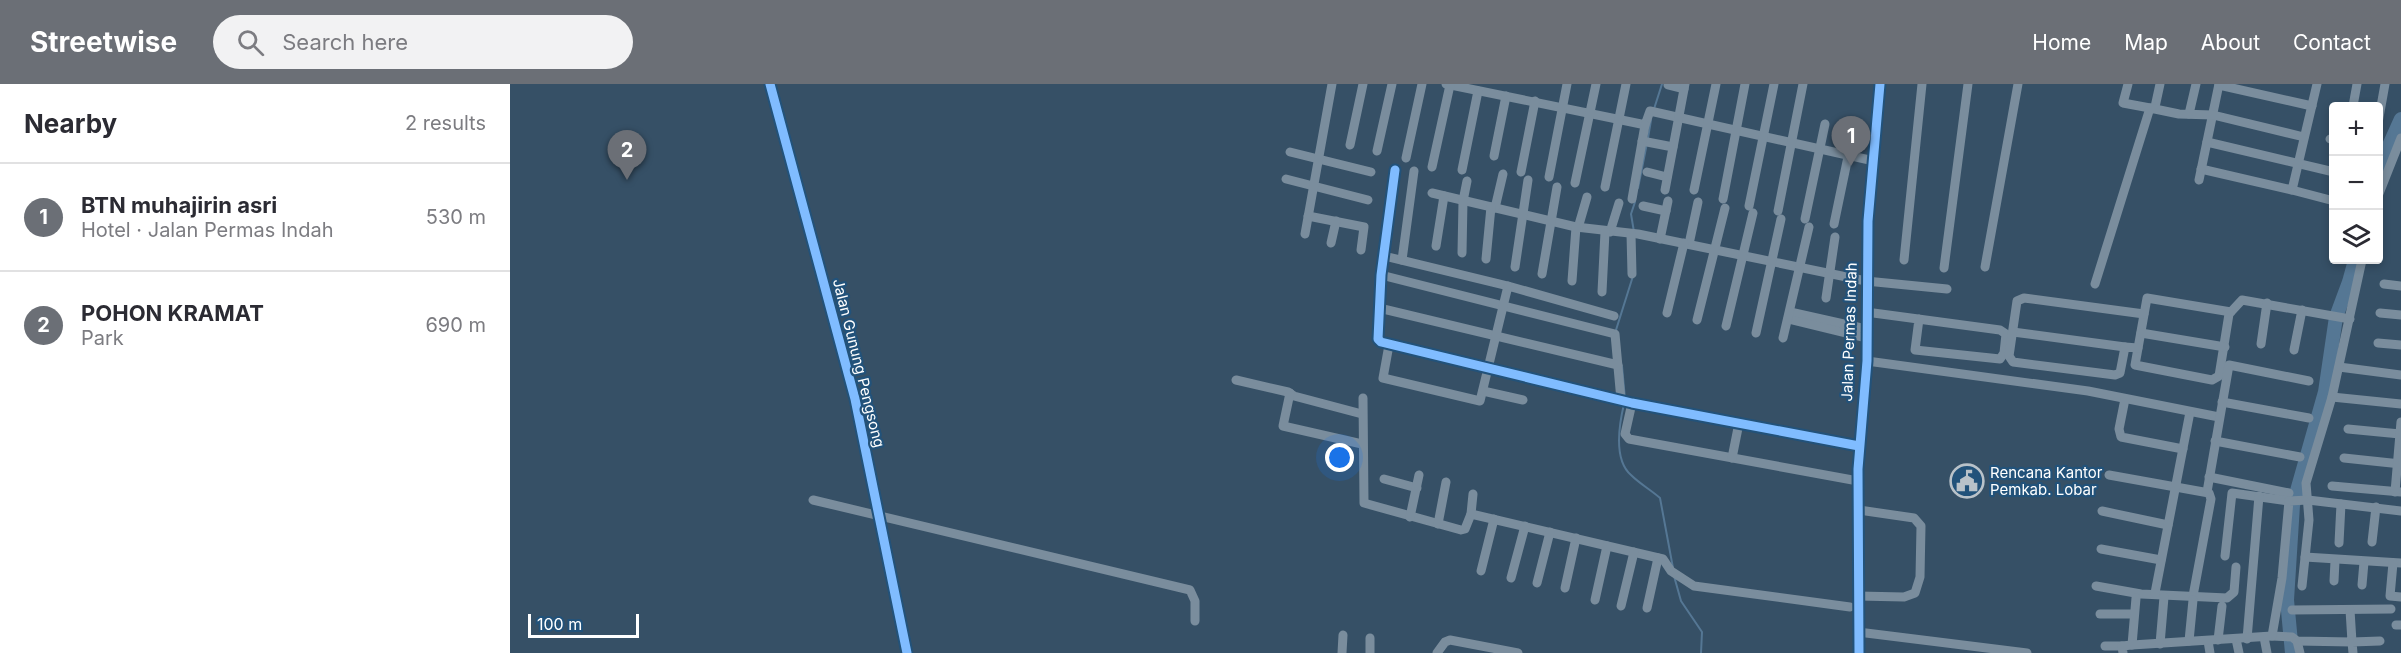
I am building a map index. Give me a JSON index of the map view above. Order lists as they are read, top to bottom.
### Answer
{
  "streets": {
    "street": ["Jalan Permas Indah", "Jalan Gunung Pengsong"]
  },
  "places": {
    "public building": ["Rencana Kantor Pemkab. Lobar"]
  },
  "scale_bar": "100 m",
  "page": {
    "header": "Streetwise",
    "search": "Search here",
    "nav": [
      "Home",
      "Map",
      "About",
      "Contact"
    ],
    "heading": ["Nearby", "2 results"],
    "map_buttons": ["+", "−"],
    "pins": ["1", "2"],
    "list": [
      {
        "mark": "1",
        "name": "BTN muhajirin asri",
        "note": "Hotel · Jalan Permas Indah",
        "value": "530 m"
      },
      {
        "mark": "2",
        "name": "POHON KRAMAT",
        "note": "Park",
        "value": "690 m"
      }
    ],
    "scale": "100 m"
  }
}
